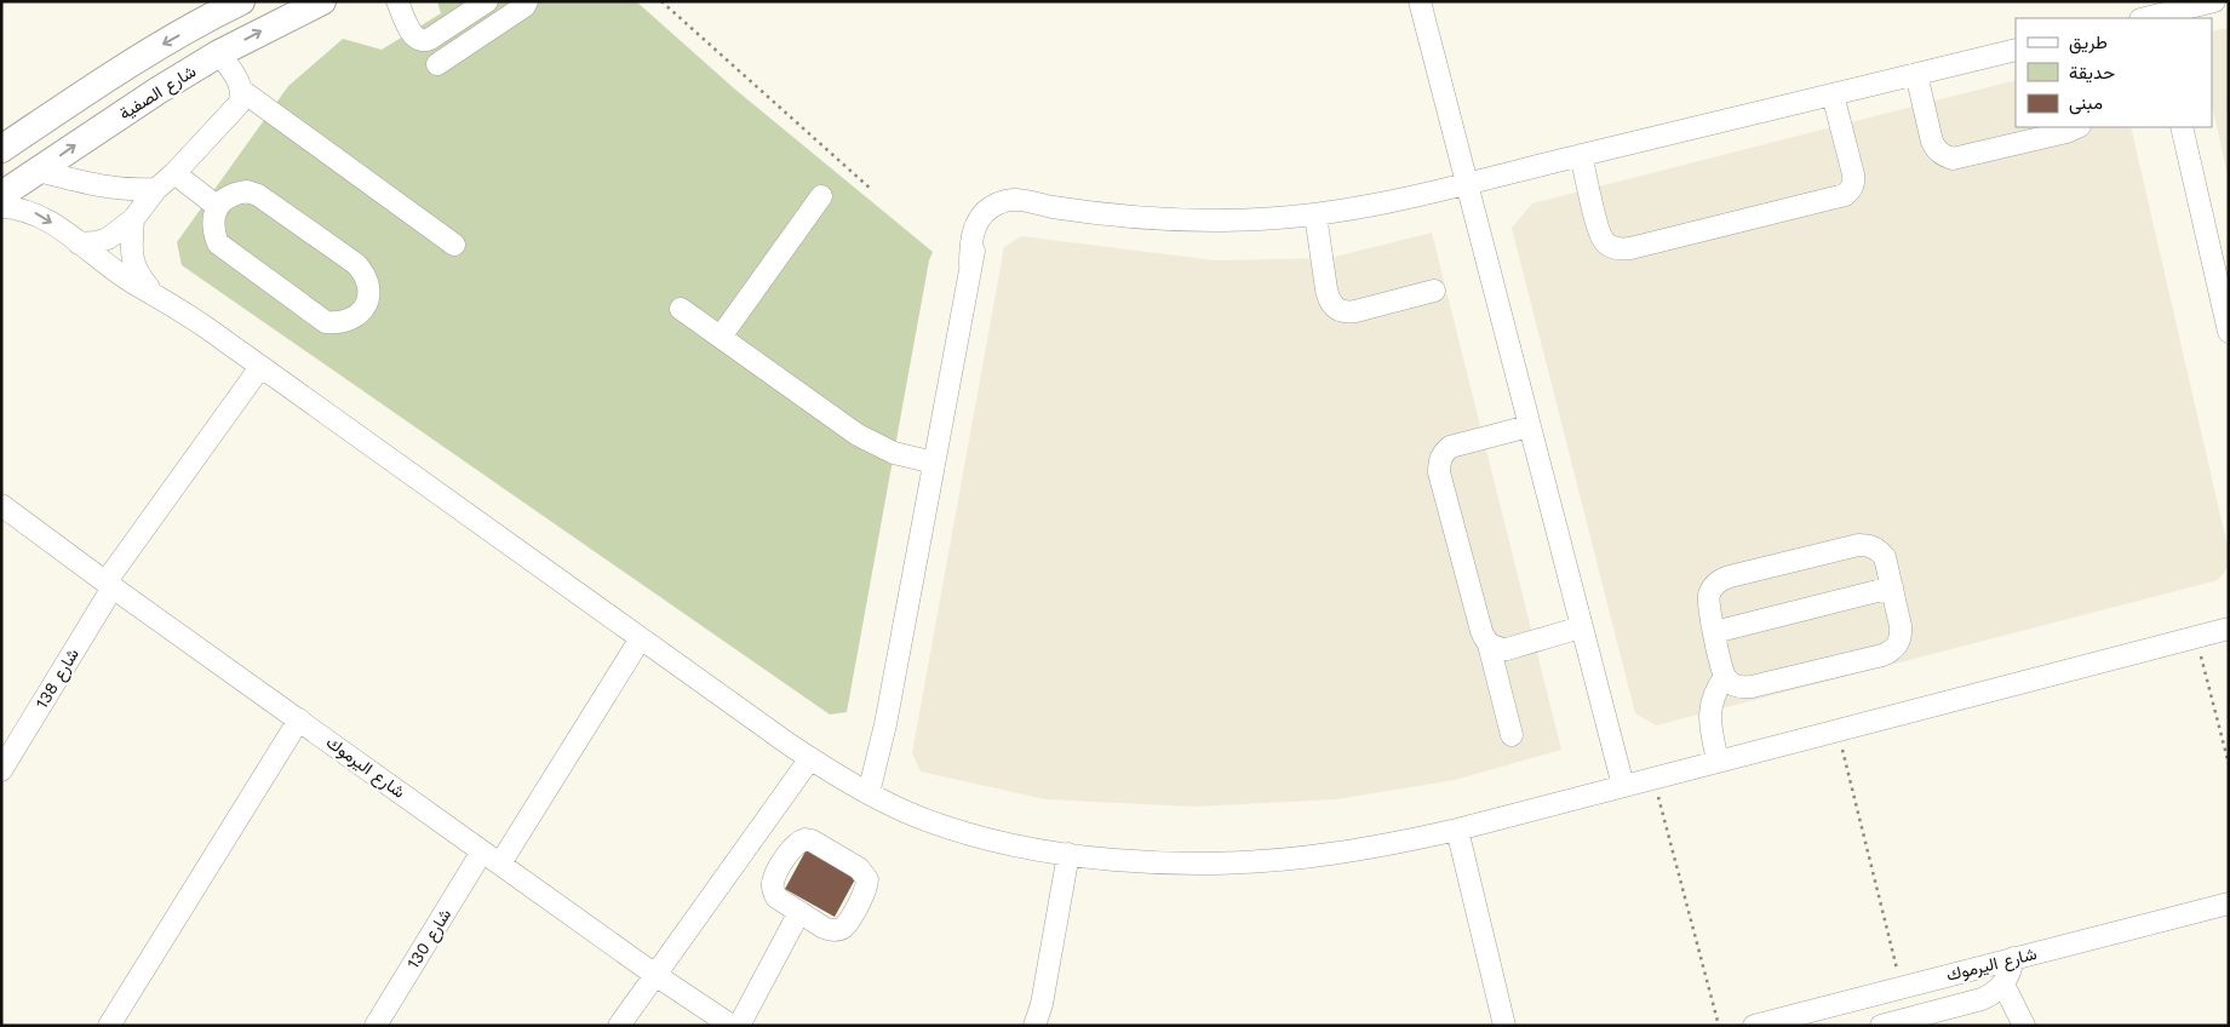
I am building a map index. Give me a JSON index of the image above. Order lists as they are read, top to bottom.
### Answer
{
  "streets": {
    "main road": ["شارع الصفية"],
    "street": ["شارع 138", "شارع اليرموك", "شارع 130"]
  },
  "crossings": [
    ["شارع 138", "شارع اليرموك"],
    ["شارع اليرموك", "شارع 130"]
  ],
  "legend": ["طريق", "حديقة", "مبنى"]
}
